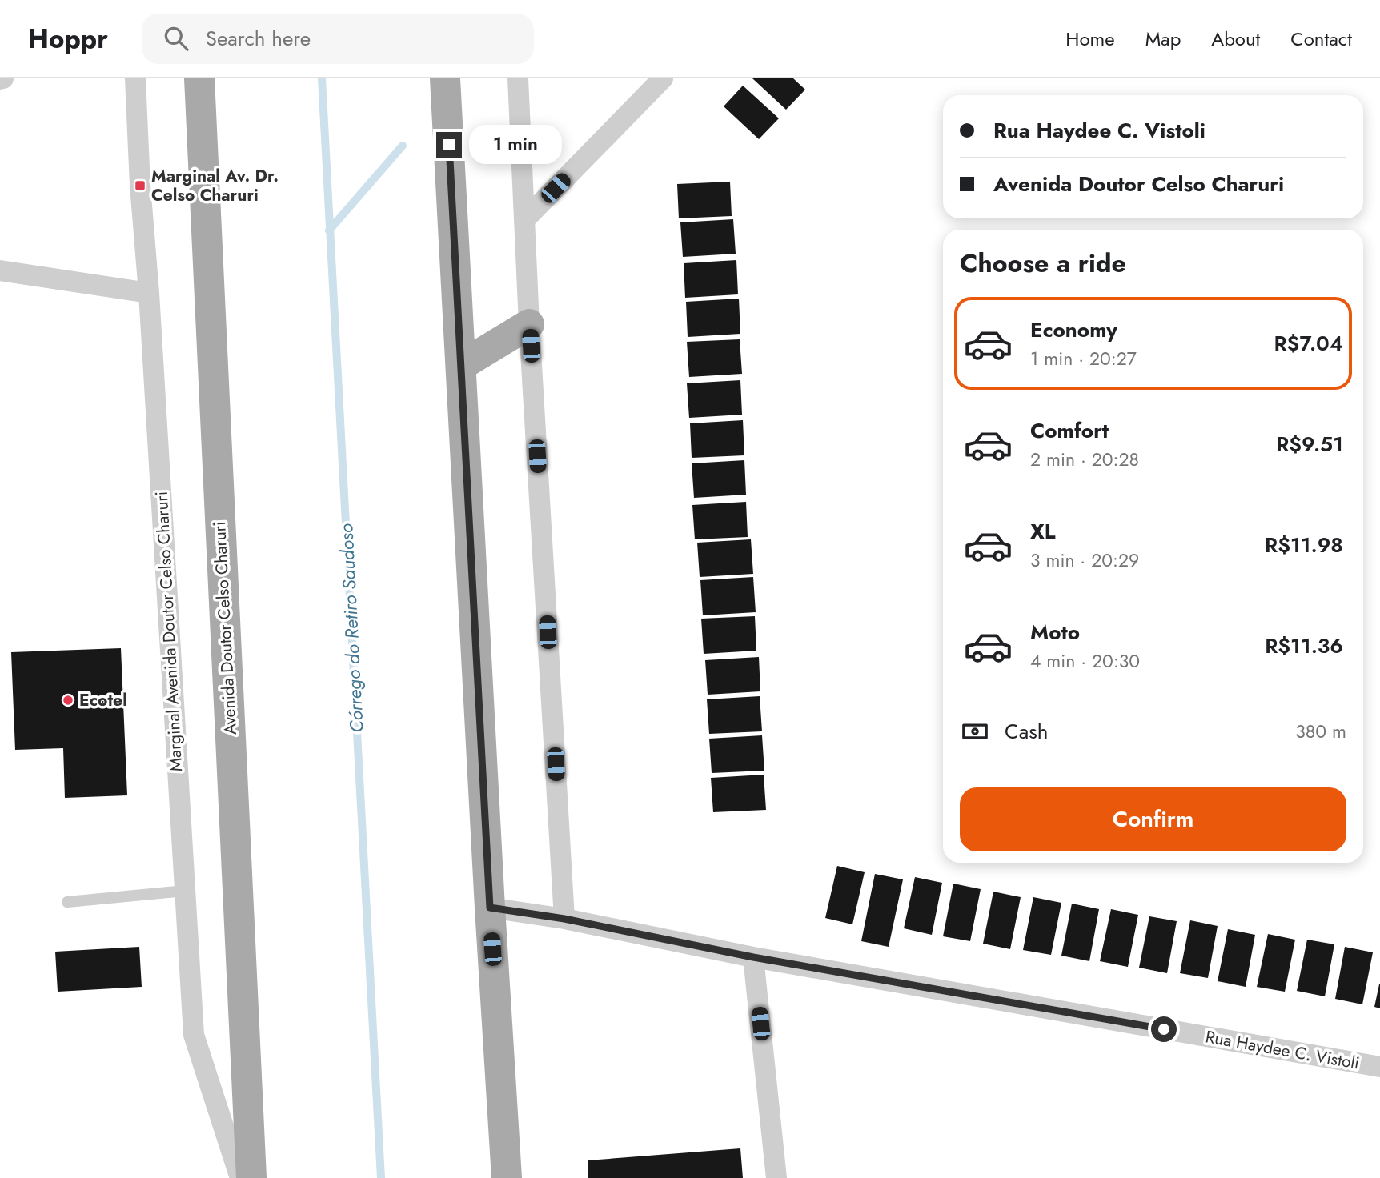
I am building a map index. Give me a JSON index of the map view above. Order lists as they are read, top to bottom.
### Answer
{
  "streets": {
    "main road": ["Avenida Doutor Celso Charuri"],
    "street": ["Marginal Avenida Doutor Celso Charuri", "Rua Haydee C. Vistoli"]
  },
  "water": ["Córrego do Retiro Saudoso"],
  "places": {
    "transit": ["Marginal Av. Dr. Celso Charuri"],
    "other": ["Ecotel"]
  },
  "page": {
    "header": "Hoppr",
    "search": "Search here",
    "nav": [
      "Home",
      "Map",
      "About",
      "Contact"
    ],
    "banner": ["Rua Haydee C. Vistoli", "Avenida Doutor Celso Charuri"],
    "bubble": "1 min",
    "heading": "Choose a ride",
    "list": [
      {
        "name": "Economy",
        "note": "1 min · 20:27",
        "value": "R$7.04"
      },
      {
        "name": "Comfort",
        "note": "2 min · 20:28",
        "value": "R$9.51"
      },
      {
        "name": "XL",
        "note": "3 min · 20:29",
        "value": "R$11.98"
      },
      {
        "name": "Moto",
        "note": "4 min · 20:30",
        "value": "R$11.36"
      }
    ],
    "pay": ["Cash", "380 m"],
    "buttons": "Confirm"
  }
}
